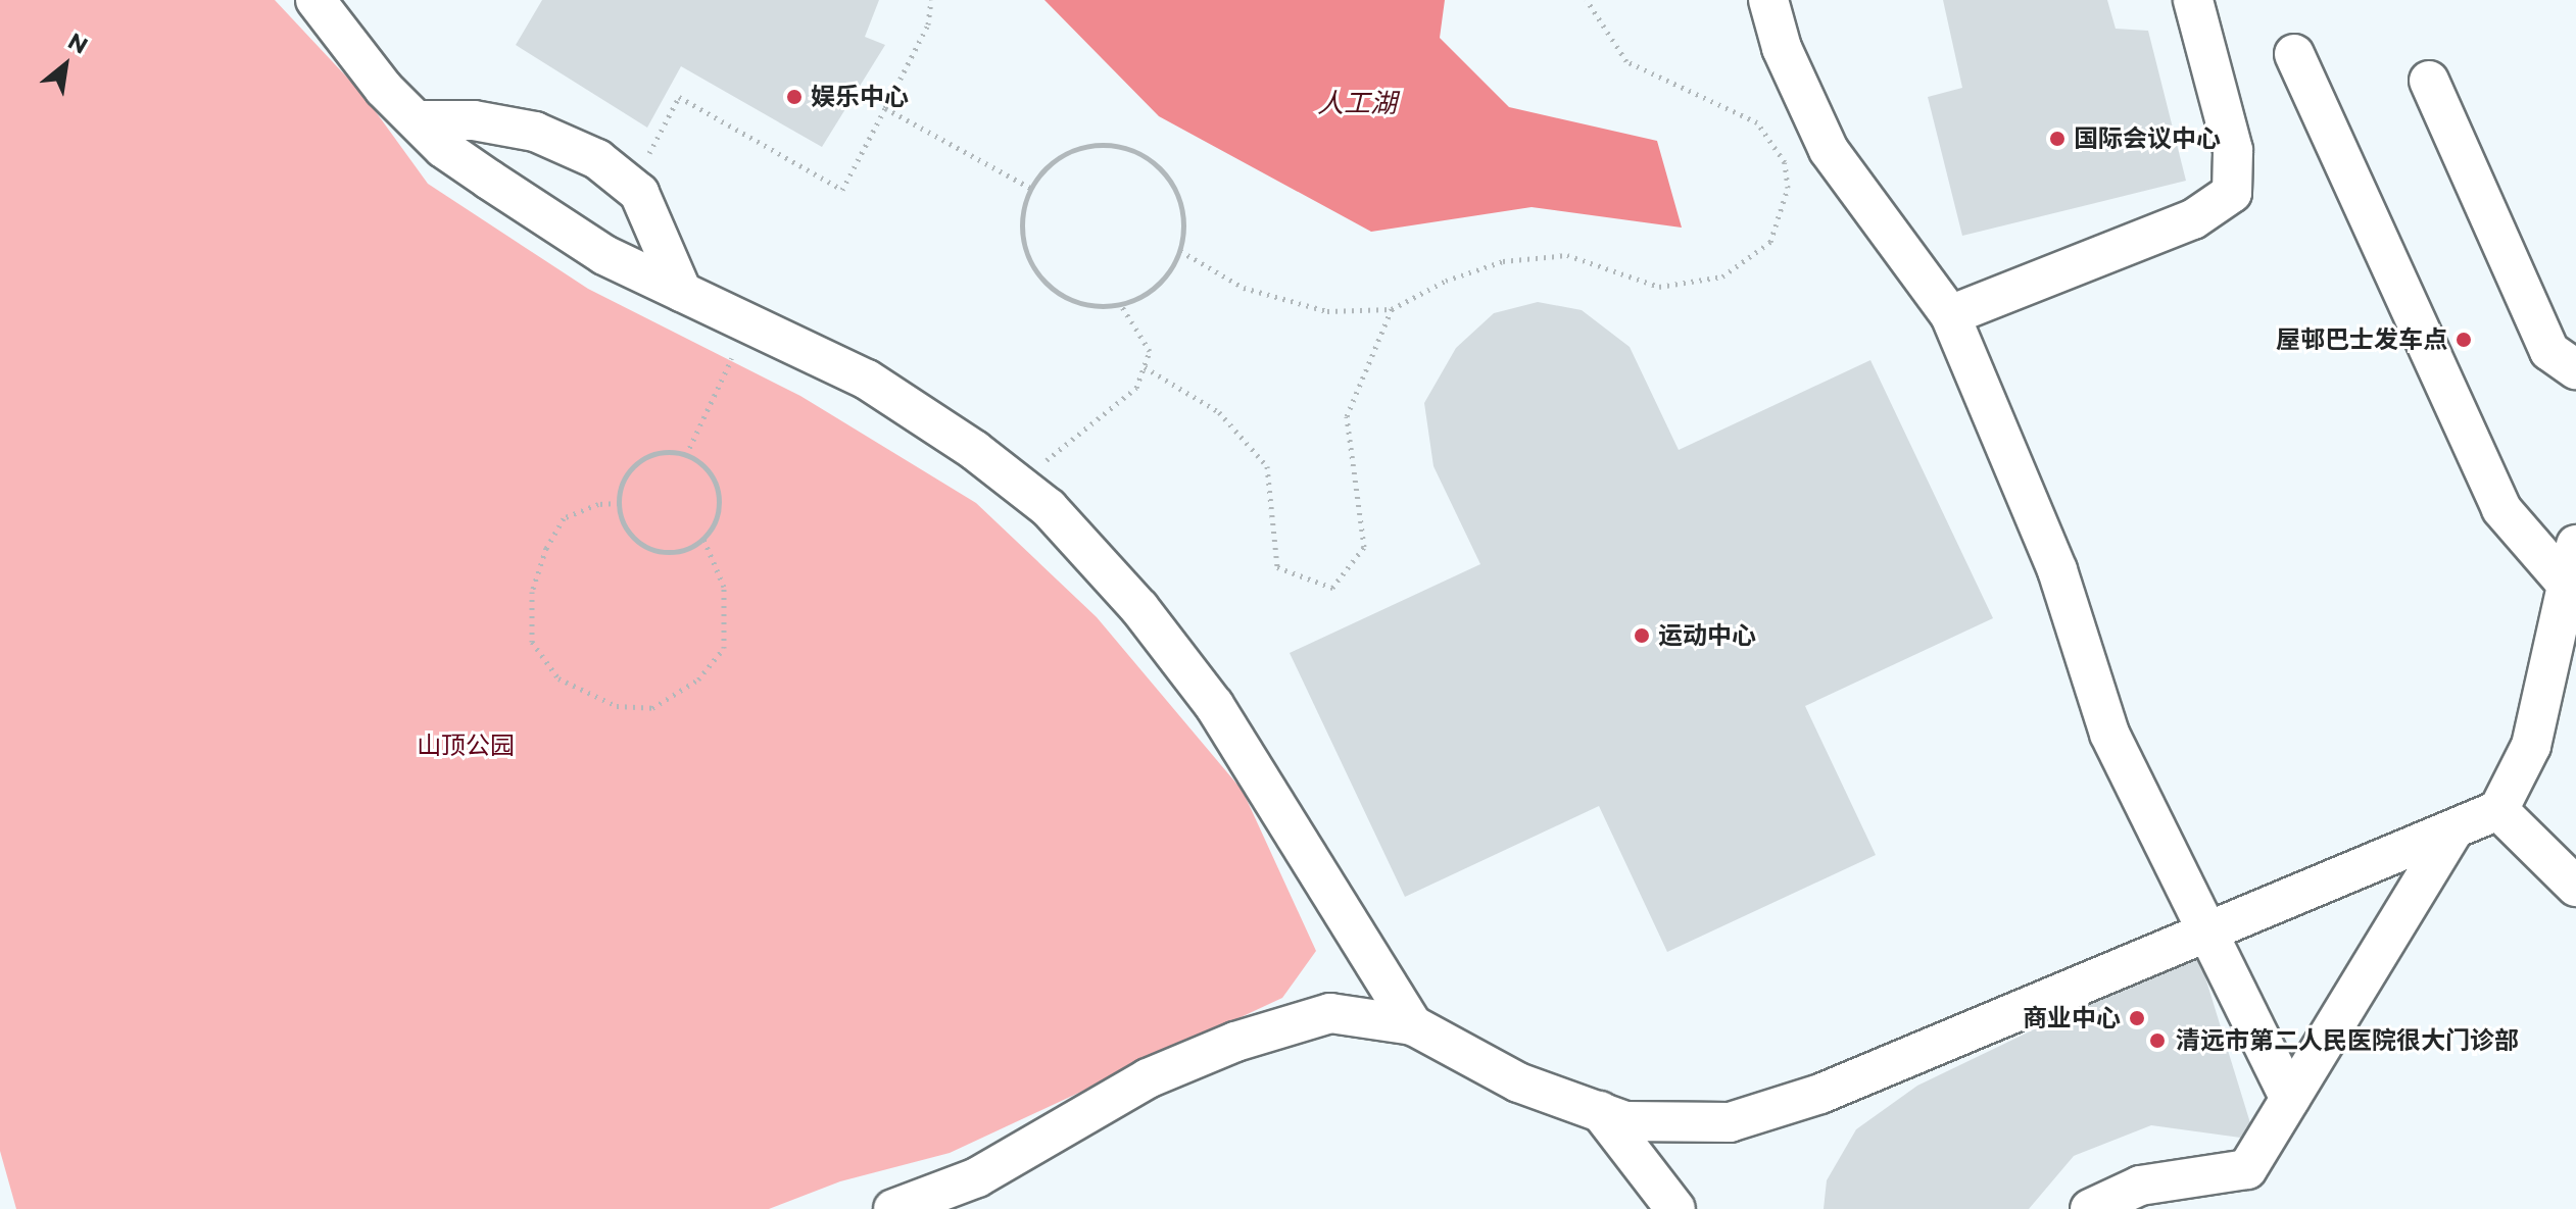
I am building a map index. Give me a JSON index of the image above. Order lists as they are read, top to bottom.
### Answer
{
  "water": ["人工湖"],
  "parks": ["山顶公园"],
  "places": [
    "娱乐中心",
    "国际会议中心",
    "屋邨巴士发车点",
    "运动中心",
    "商业中心",
    "清远市第二人民医院很大门诊部"
  ],
  "north": "top right"
}
